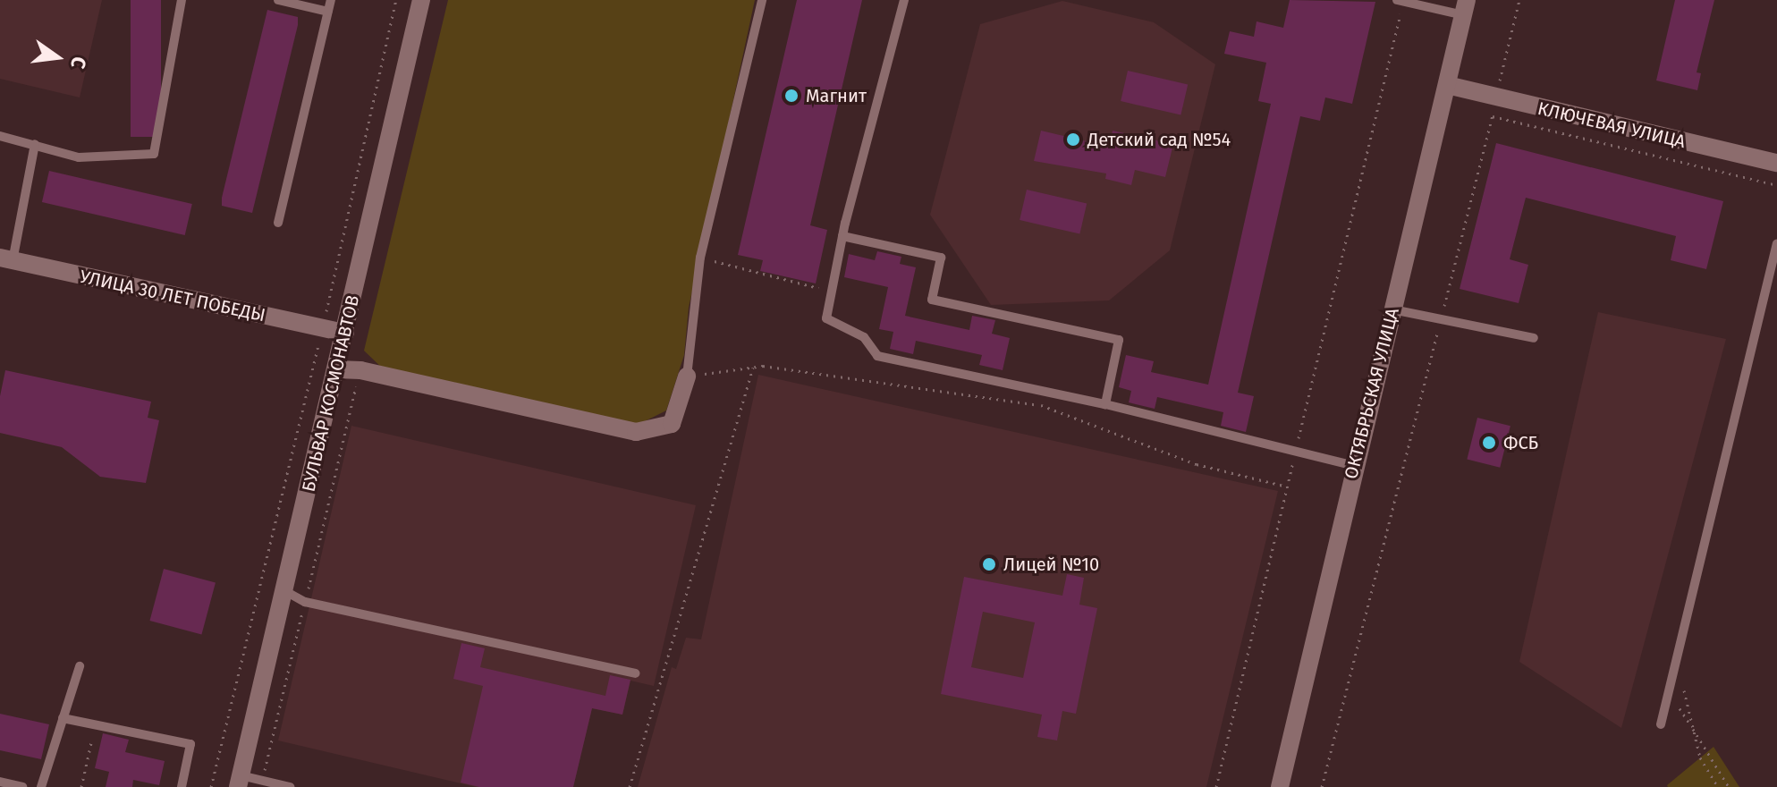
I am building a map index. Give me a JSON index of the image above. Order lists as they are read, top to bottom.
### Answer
{
  "streets": {
    "street": [
      "КЛЮЧЕВАЯ УЛИЦА",
      "УЛИЦА 30 ЛЕТ ПОБЕДЫ",
      "БУЛЬВАР КОСМОНАВТОВ",
      "ОКТЯБРЬСКАЯ УЛИЦА"
    ]
  },
  "crossings": [
    ["КЛЮЧЕВАЯ УЛИЦА", "ОКТЯБРЬСКАЯ УЛИЦА"],
    ["УЛИЦА 30 ЛЕТ ПОБЕДЫ", "БУЛЬВАР КОСМОНАВТОВ"]
  ],
  "places": [
    "Магнит",
    "Детский сад №54",
    "ФСБ",
    "Лицей №10"
  ],
  "north": "right"
}
